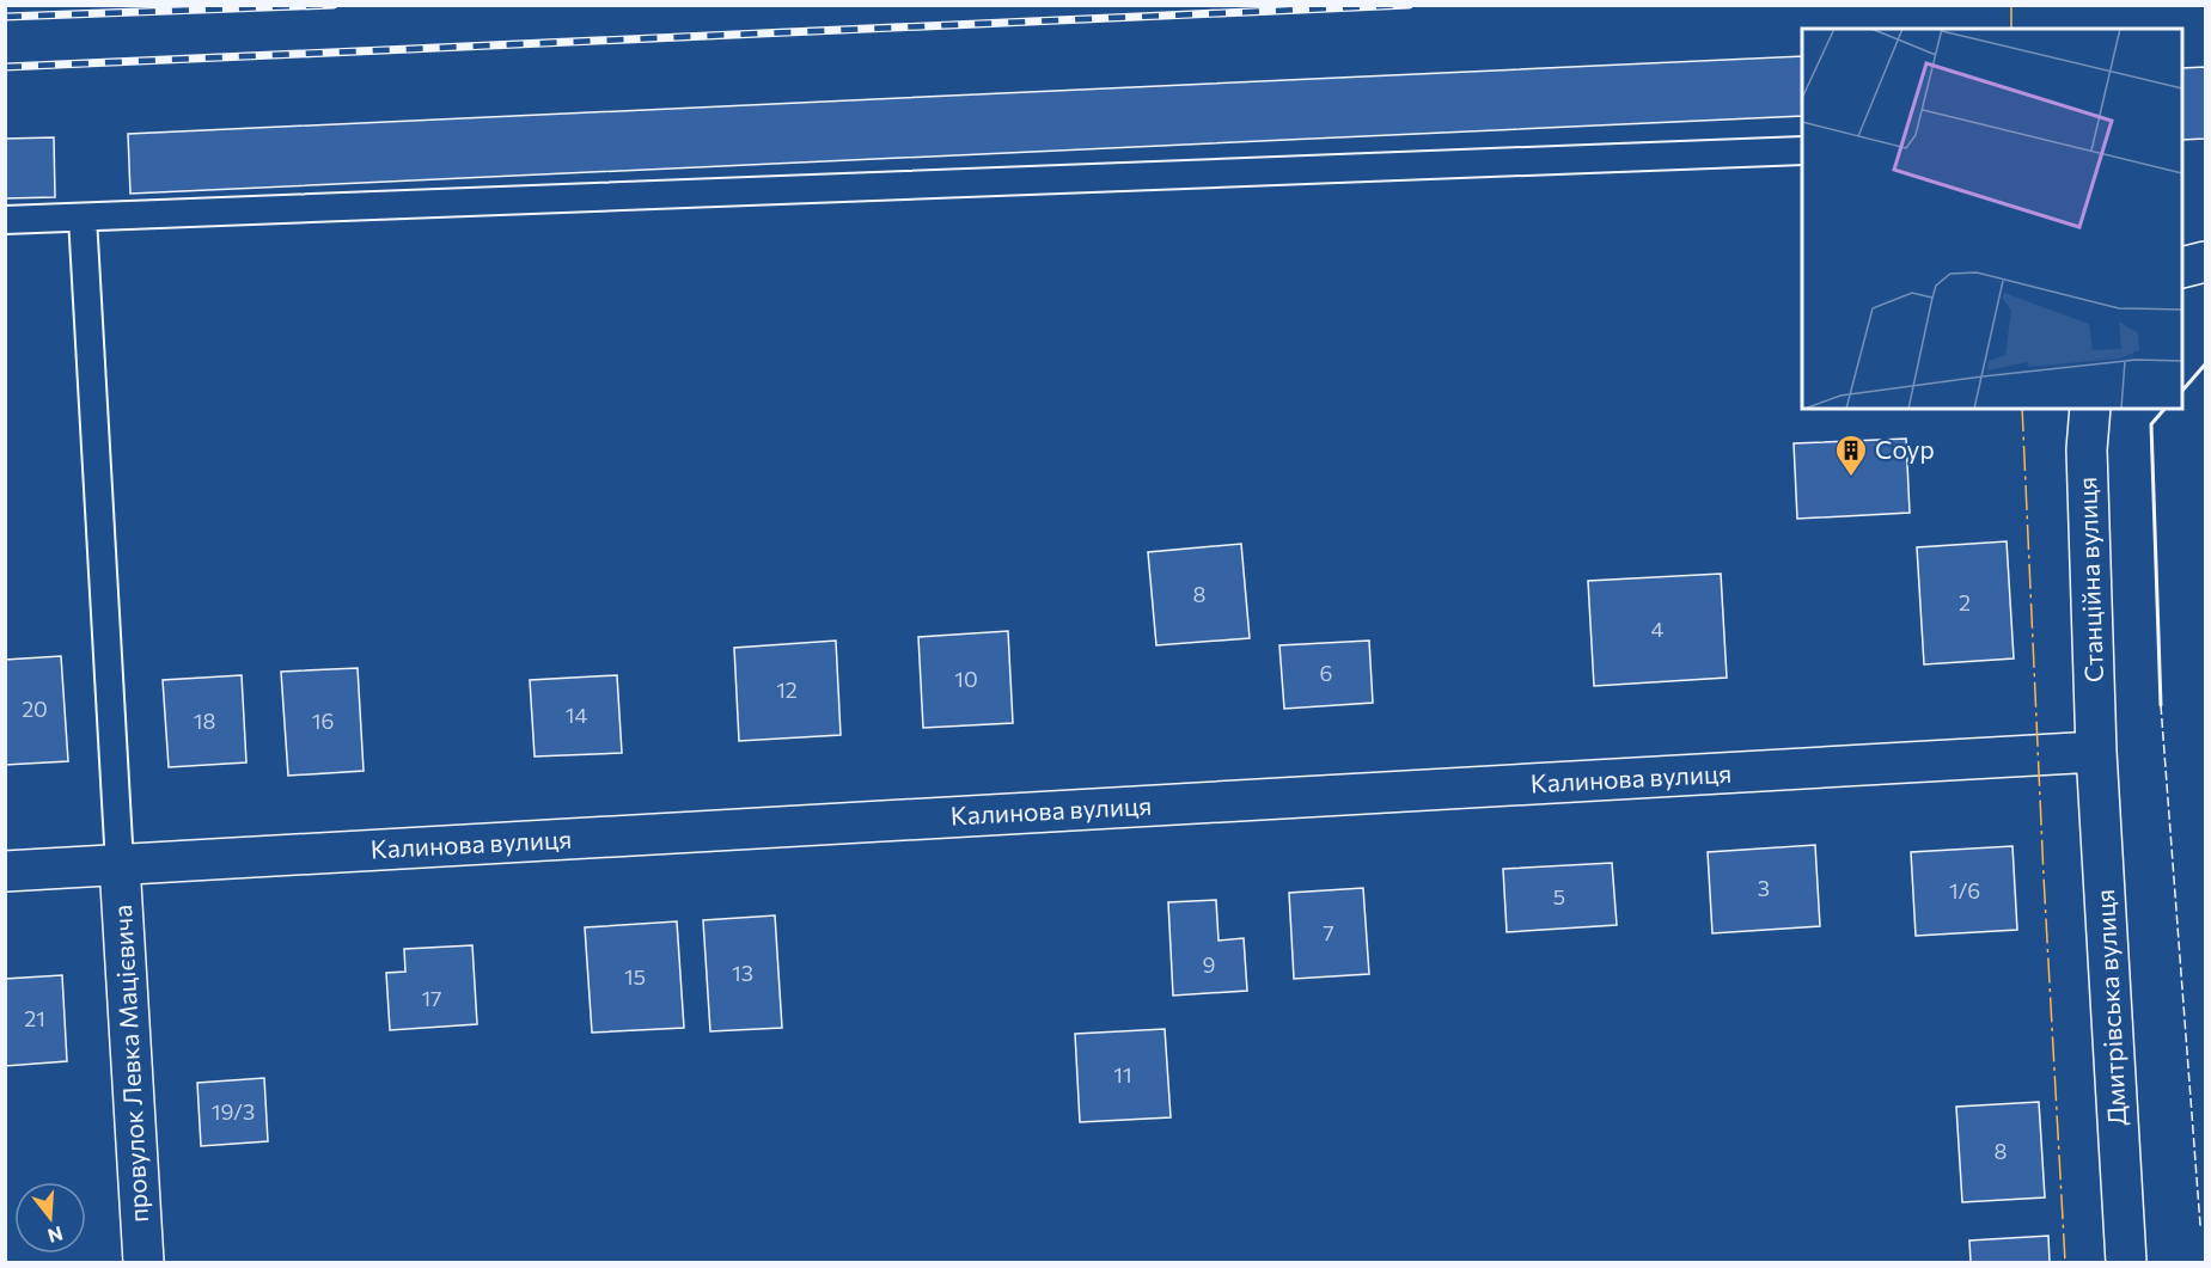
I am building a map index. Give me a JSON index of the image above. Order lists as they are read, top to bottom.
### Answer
{
  "streets": {
    "street": [
      "Станційна вулиця",
      "Калинова вулиця",
      "Дмитрівська вулиця",
      "провулок Левка Мацієвича"
    ]
  },
  "crossings": [
    ["Станційна вулиця", "Калинова вулиця"],
    ["Станційна вулиця", "Дмитрівська вулиця"],
    ["Калинова вулиця", "Дмитрівська вулиця"],
    ["Калинова вулиця", "провулок Левка Мацієвича"]
  ],
  "places": {
    "building": ["Соур"]
  },
  "house_numbers": [
    "8",
    "2",
    "4",
    "6",
    "10",
    "12",
    "20",
    "14",
    "18",
    "16",
    "3",
    "1/6",
    "5",
    "7",
    "9",
    "13",
    "15",
    "17",
    "21",
    "11",
    "19/3",
    "8"
  ],
  "north": "bottom"
}
